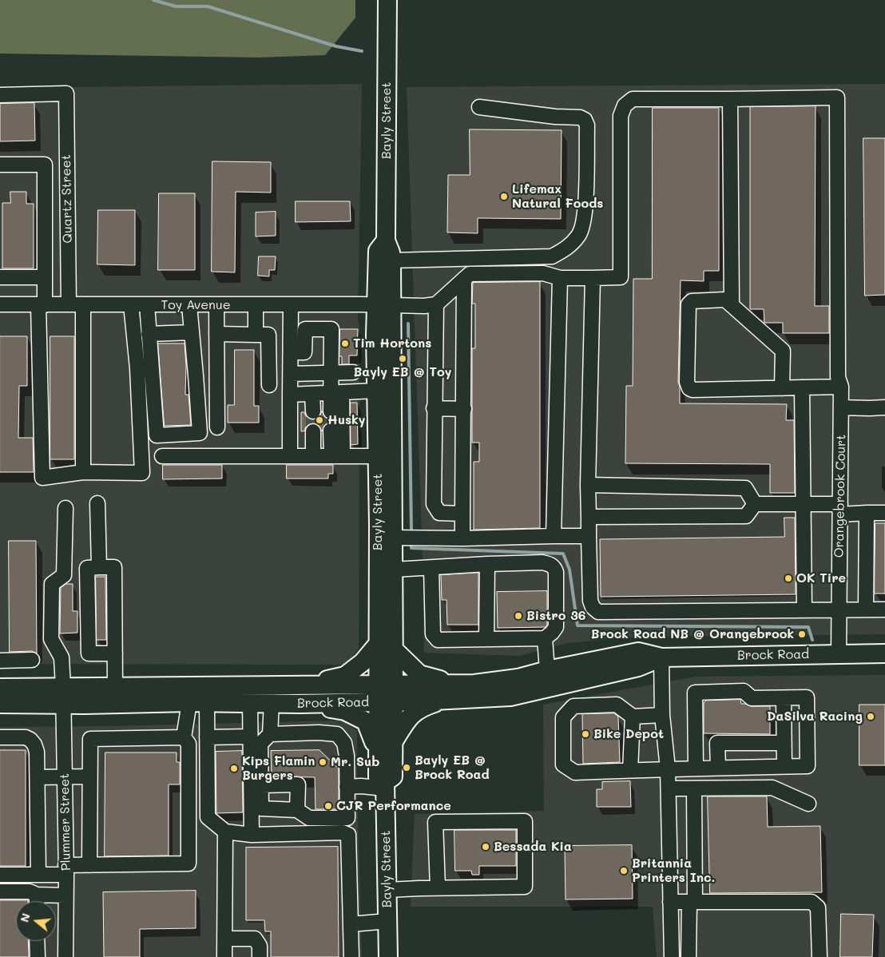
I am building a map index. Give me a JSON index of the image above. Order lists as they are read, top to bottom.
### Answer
{
  "streets": {
    "main road": ["Bayly Street", "Brock Road"],
    "street": [
      "Quartz Street",
      "Toy Avenue",
      "Orangebrook Court",
      "Plummer Street"
    ]
  },
  "crossings": [
    ["Bayly Street", "Toy Avenue"],
    ["Bayly Street", "Brock Road"],
    ["Quartz Street", "Toy Avenue"],
    ["Orangebrook Court", "Brock Road"],
    ["Brock Road", "Plummer Street"]
  ],
  "places": [
    "Lifemax Natural Foods",
    "Tim Hortons",
    "Bayly EB @ Toy",
    "Husky",
    "OK Tire",
    "Bistro 36",
    "Brock Road NB @ Orangebrook",
    "DaSilva Racing",
    "Bike Depot",
    "Mr. Sub",
    "Bayly EB @ Brock Road",
    "Kips Flamin Burgers",
    "CJR Performance",
    "Bessada Kia",
    "Britannia Printers Inc."
  ],
  "north": "left"
}
